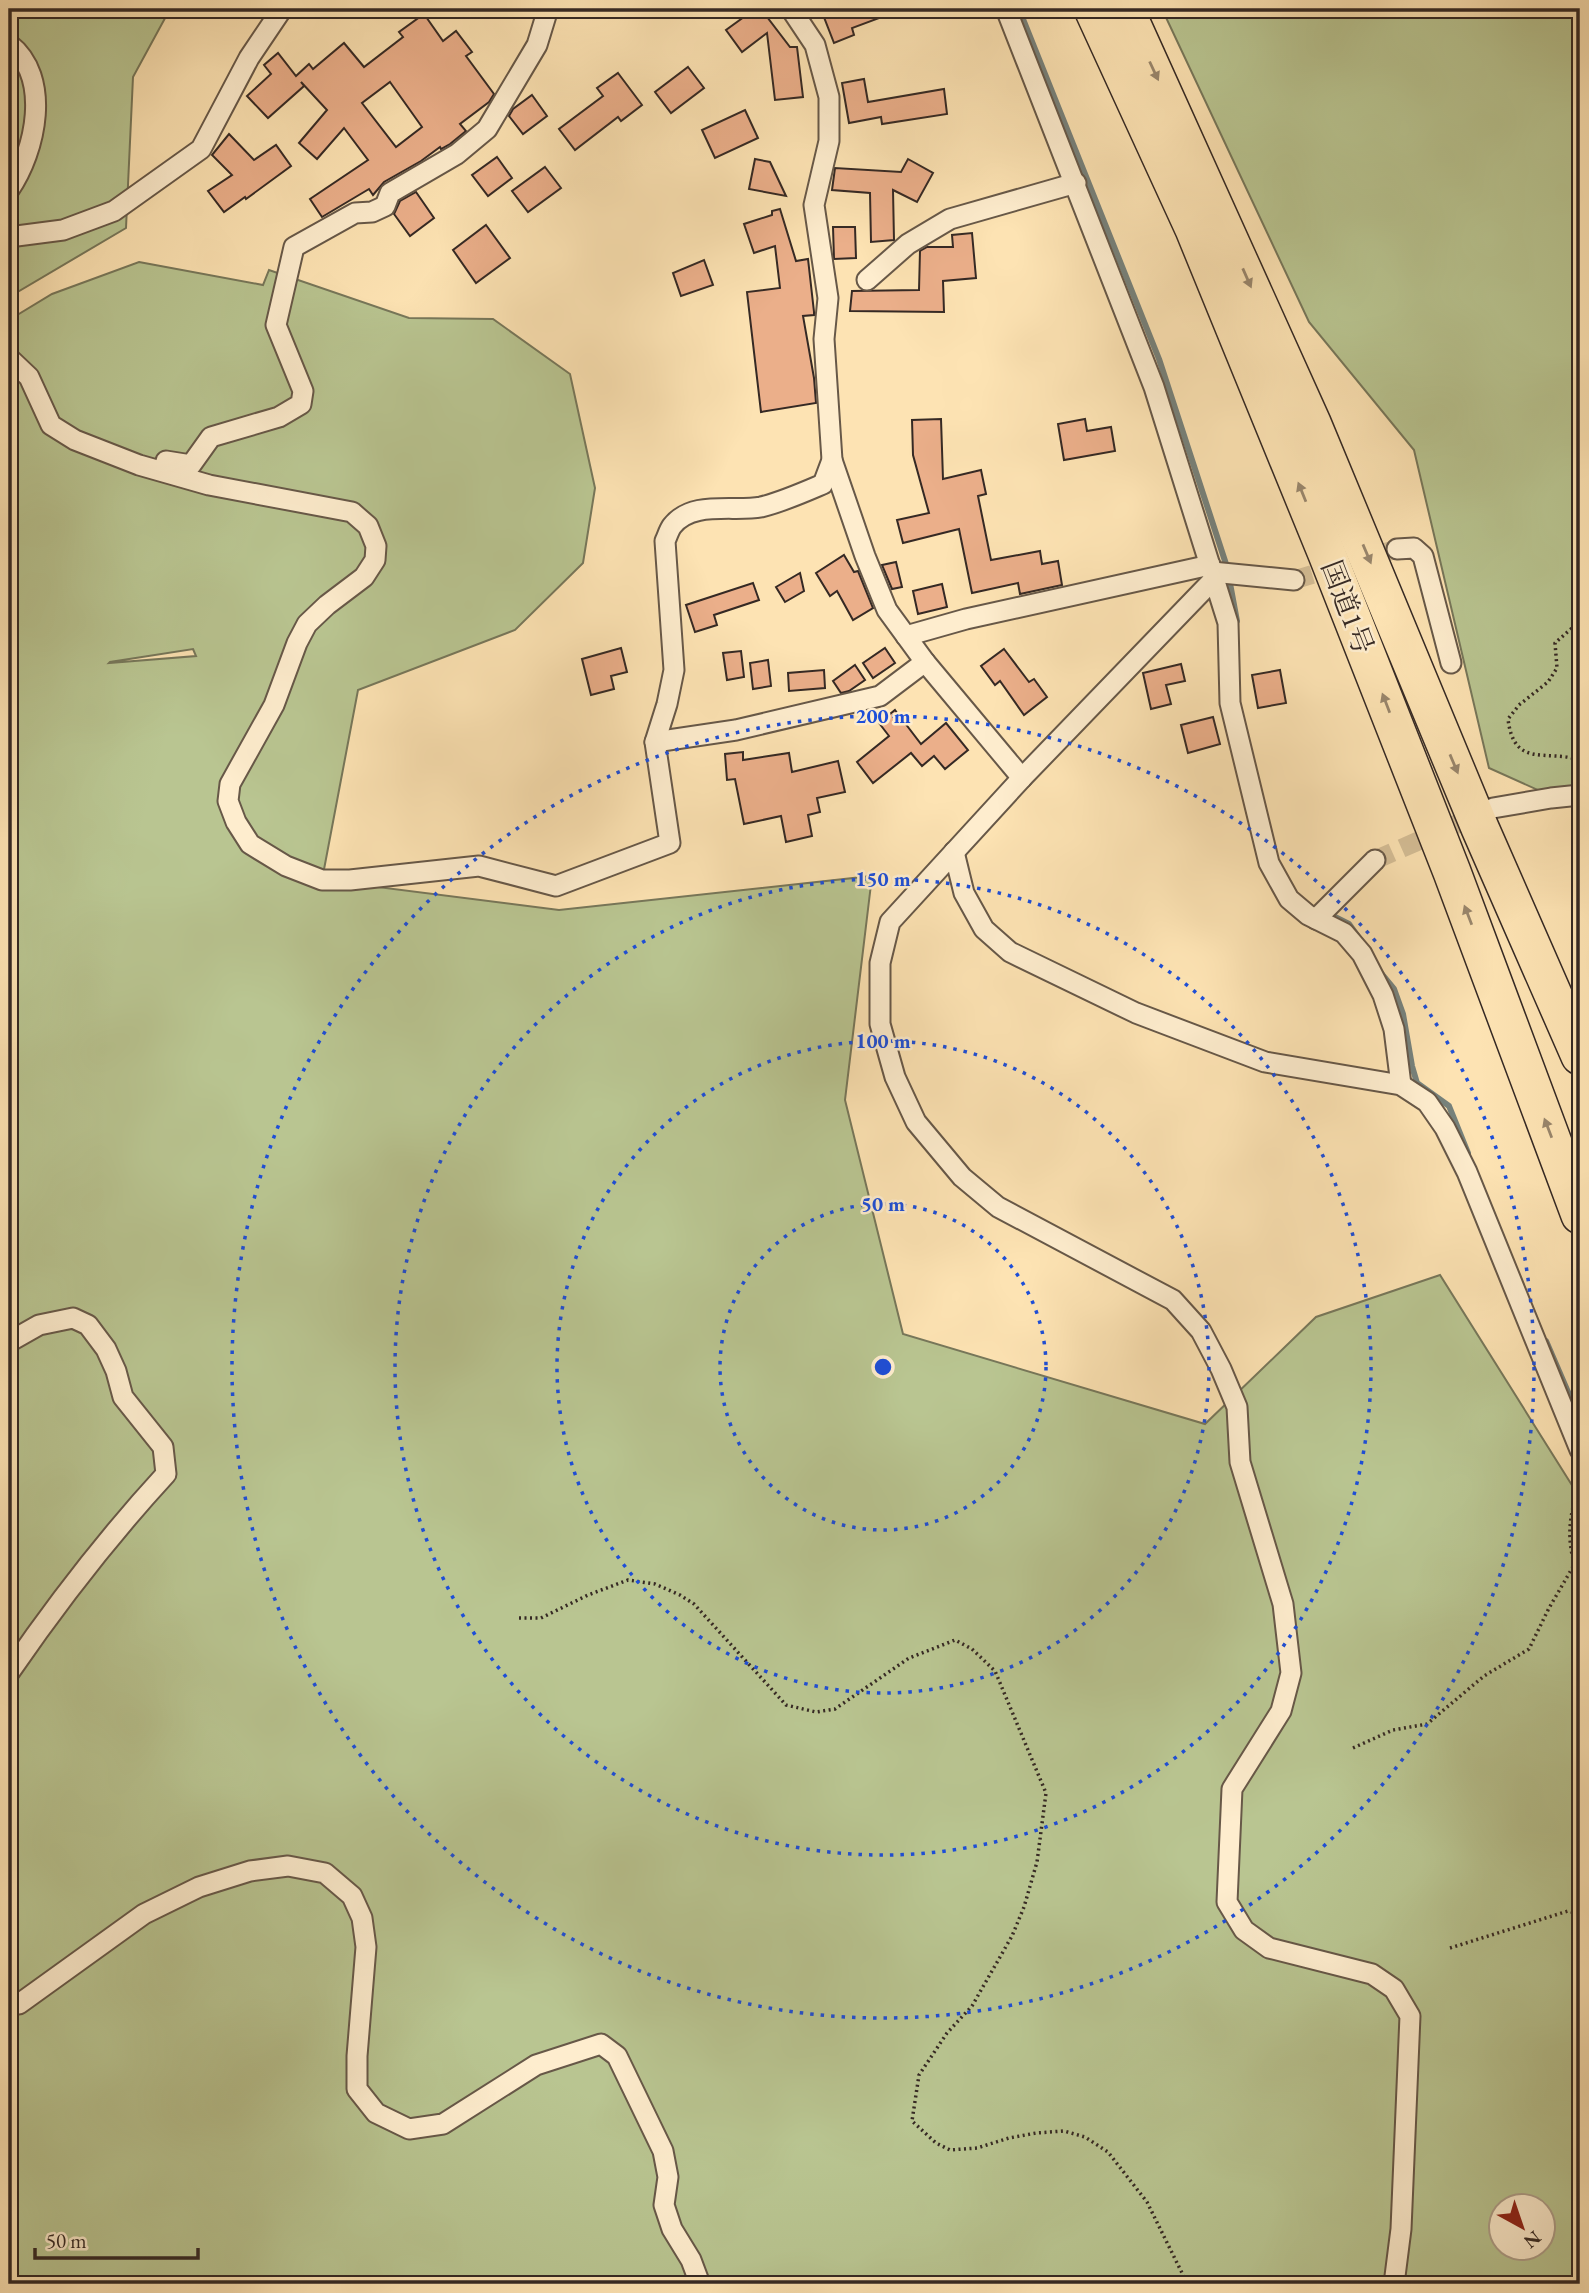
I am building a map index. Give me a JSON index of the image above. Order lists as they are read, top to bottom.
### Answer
{
  "streets": {
    "highway": ["国道1号"]
  },
  "scale_bar": "50 m",
  "north": "bottom right",
  "rings": [
    "200 m",
    "150 m",
    "100 m",
    "50 m"
  ]
}
